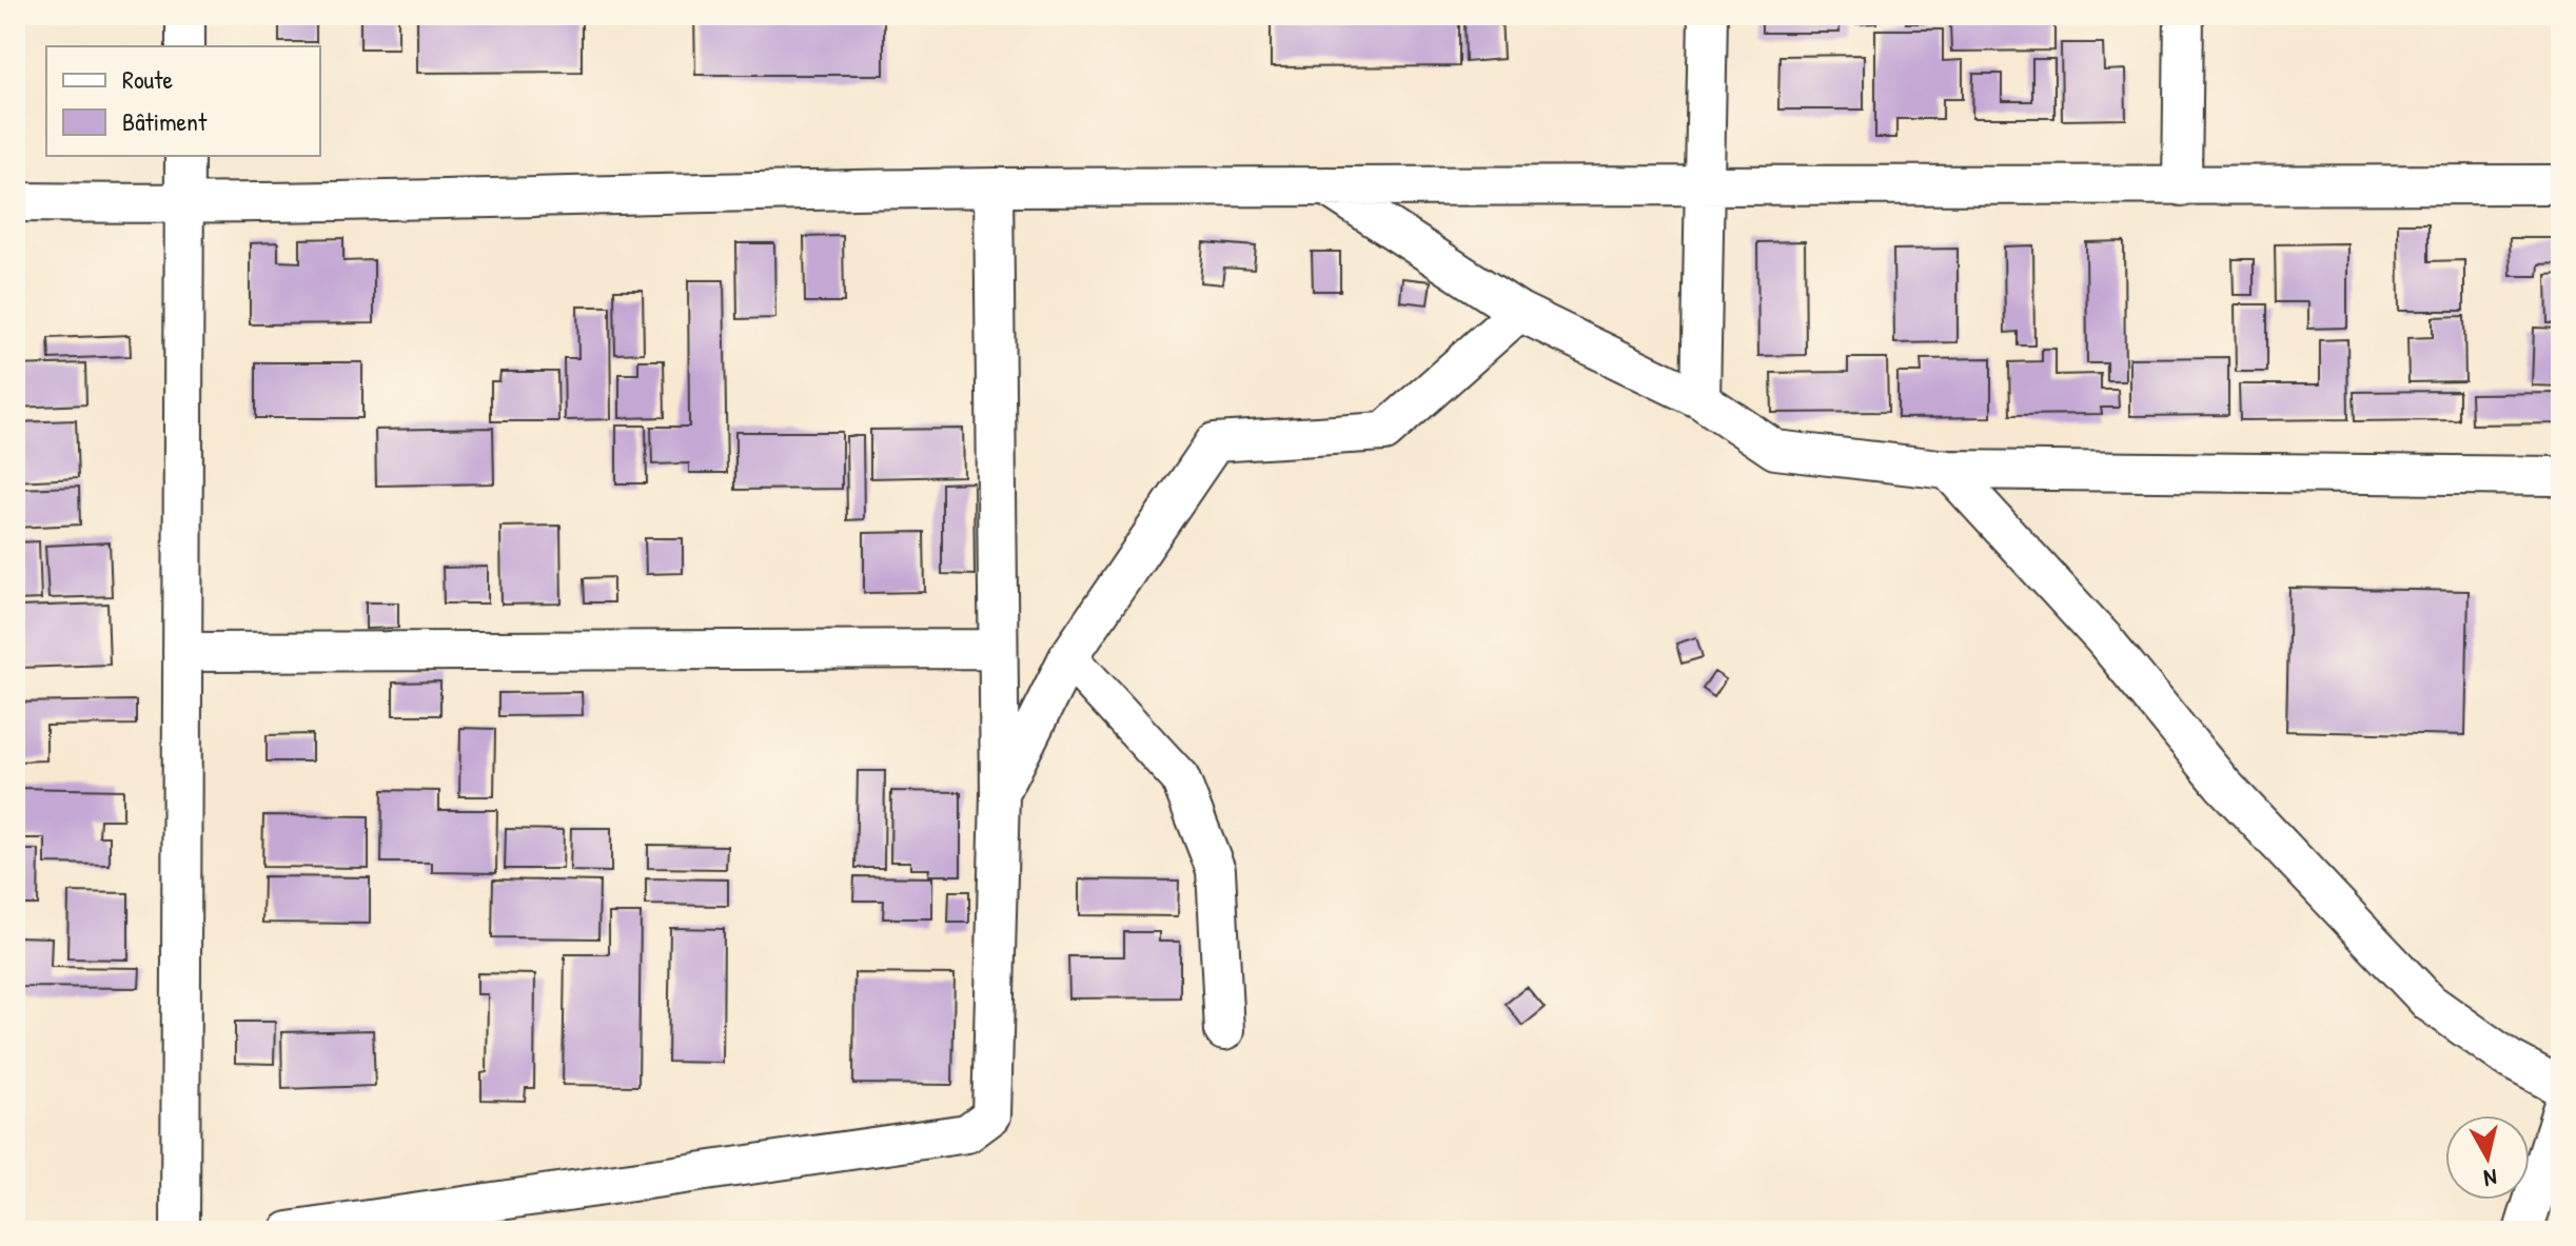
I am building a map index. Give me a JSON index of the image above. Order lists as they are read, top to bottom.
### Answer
{
  "legend": ["Route", "Bâtiment"],
  "north": "bottom"
}
